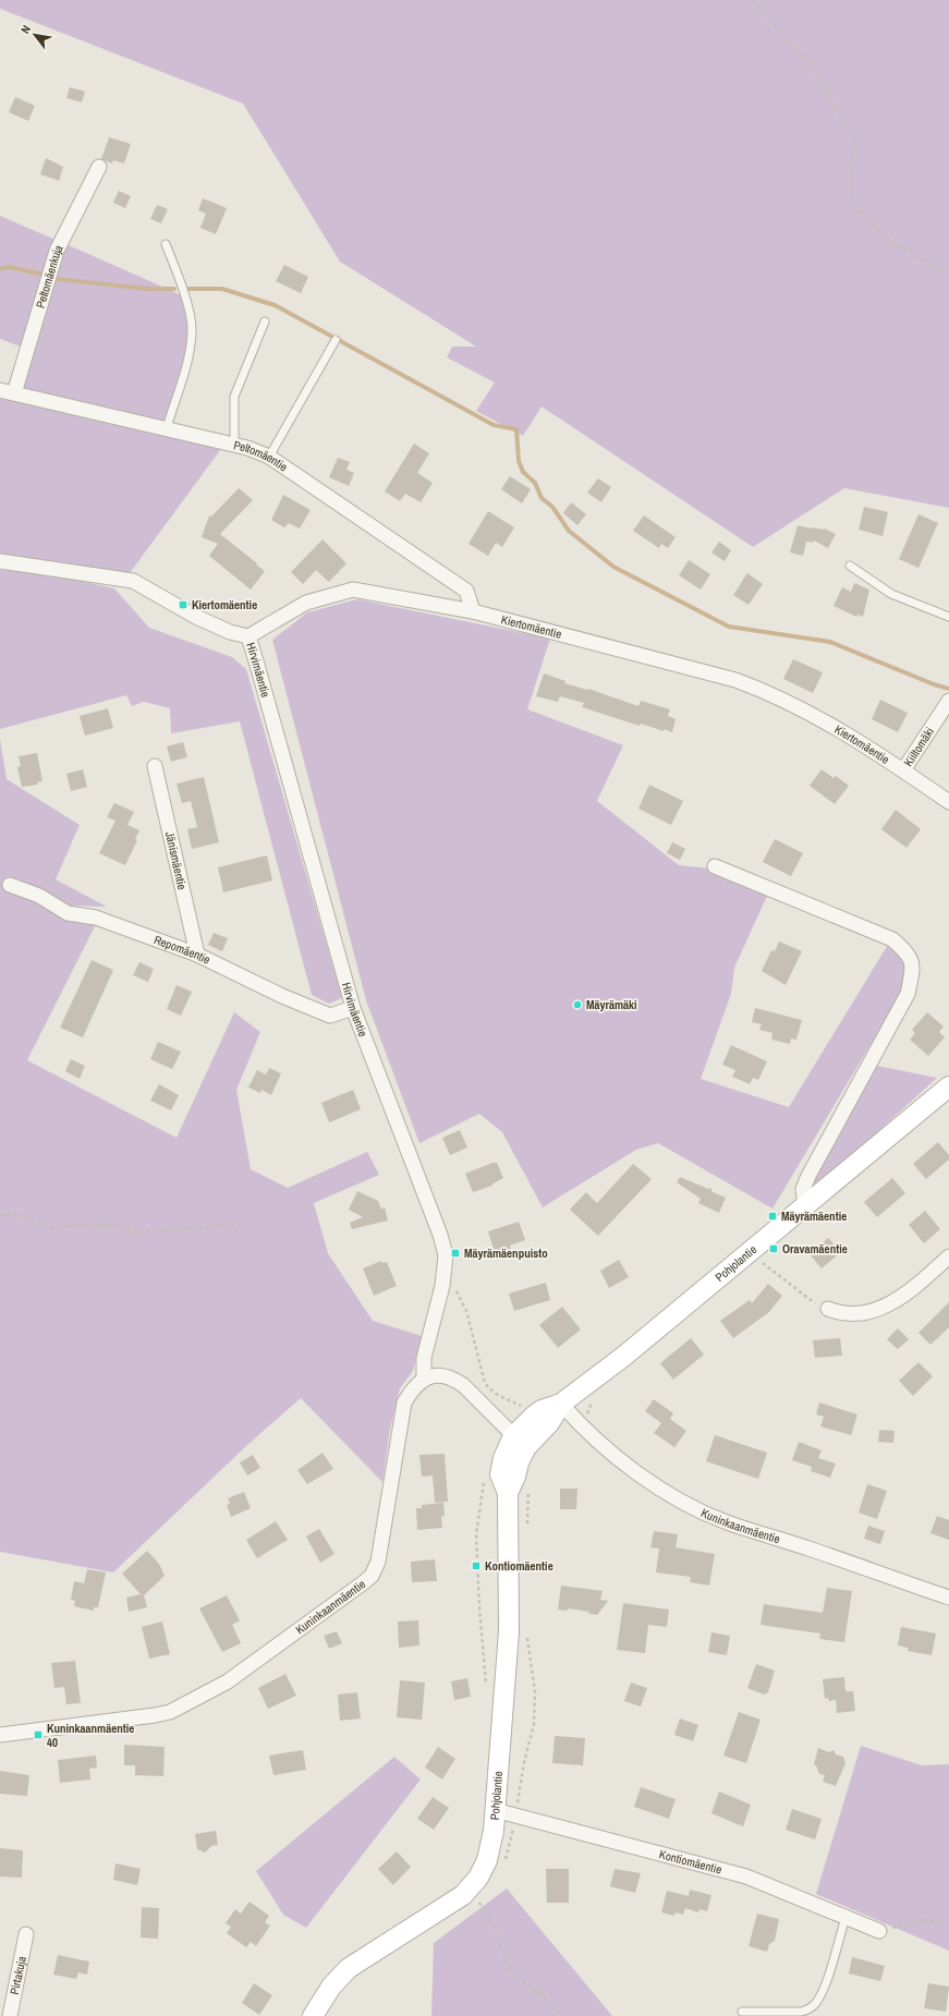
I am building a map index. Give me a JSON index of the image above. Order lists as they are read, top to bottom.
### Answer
{
  "streets": {
    "street": [
      "Peltomäenkuja",
      "Peltomäentie",
      "Kiertomäentie",
      "Hirvimäentie",
      "Kiiltomäki",
      "Jänismäentie",
      "Repomäentie",
      "Pohjolantie",
      "Kuninkaanmäentie",
      "Kontiomäentie",
      "Pirtakuja"
    ]
  },
  "crossings": [
    ["Peltomäenkuja", "Peltomäentie"],
    ["Peltomäentie", "Kiertomäentie"],
    ["Kiertomäentie", "Hirvimäentie"],
    ["Kiertomäentie", "Kiiltomäki"],
    ["Hirvimäentie", "Repomäentie"],
    ["Hirvimäentie", "Kuninkaanmäentie"],
    ["Jänismäentie", "Repomäentie"],
    ["Pohjolantie", "Kuninkaanmäentie"],
    ["Pohjolantie", "Kontiomäentie"]
  ],
  "places": {
    "transit": [
      "Kiertomäentie",
      "Mäyrämäentie",
      "Oravamäentie",
      "Mäyrämäenpuisto",
      "Kontiomäentie",
      "Kuninkaanmäentie 40"
    ],
    "other": ["Mäyrämäki"]
  },
  "north": "top left"
}
